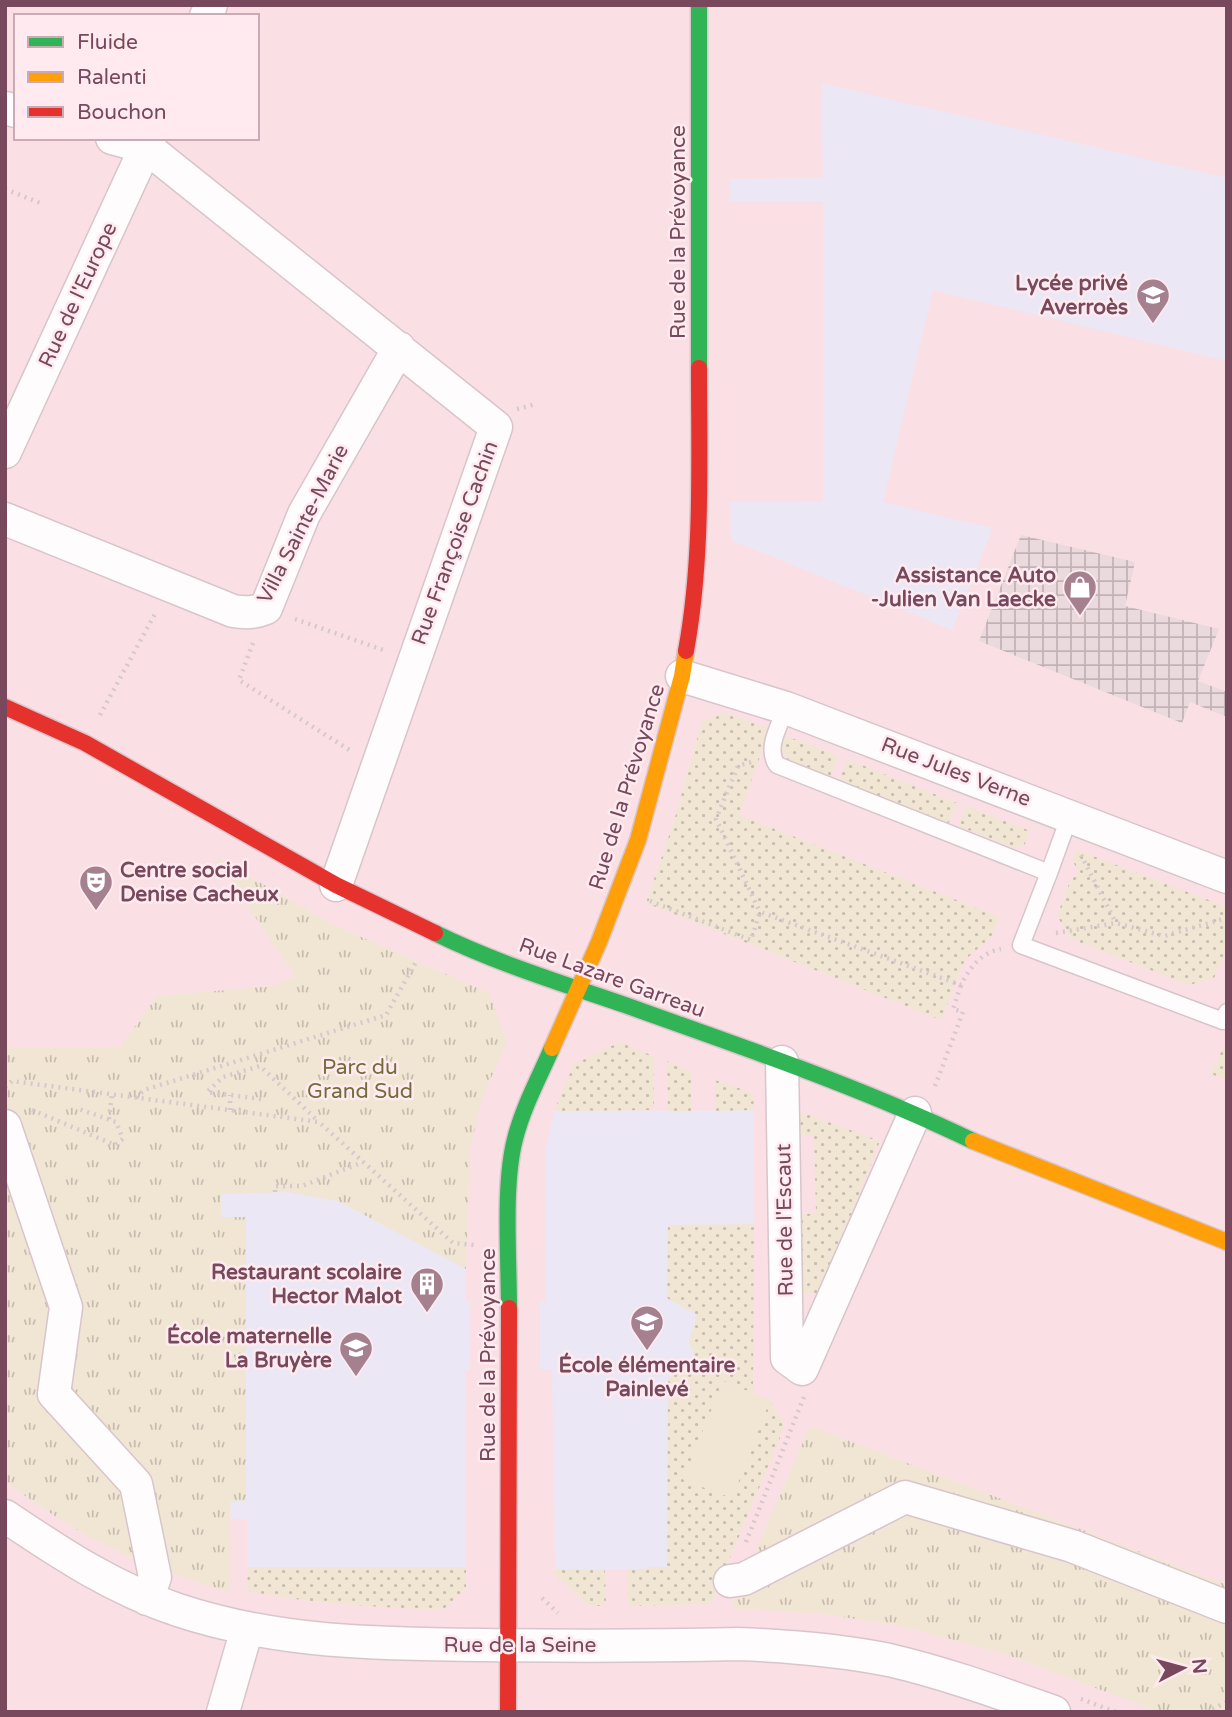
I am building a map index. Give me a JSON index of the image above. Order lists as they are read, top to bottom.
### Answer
{
  "streets": {
    "street": [
      "Rue de la Prévoyance",
      "Rue de l'Europe",
      "Villa Sainte-Marie",
      "Rue Françoise Cachin",
      "Rue Jules Verne",
      "Rue Lazare Garreau",
      "Rue de l'Escaut",
      "Rue de la Seine"
    ]
  },
  "crossings": [
    ["Rue de la Prévoyance", "Rue Jules Verne"],
    ["Rue de la Prévoyance", "Rue Lazare Garreau"],
    ["Rue de la Prévoyance", "Rue de la Seine"],
    ["Rue de l'Europe", "Rue Françoise Cachin"],
    ["Villa Sainte-Marie", "Rue Françoise Cachin"],
    ["Rue Françoise Cachin", "Rue Lazare Garreau"],
    ["Rue Lazare Garreau", "Rue de l'Escaut"]
  ],
  "parks": ["Parc du Grand Sud"],
  "places": {
    "school or university": ["Lycée privé Averroès", "École élémentaire Painlevé", "École maternelle La Bruyère"],
    "shop": ["Assistance Auto -Julien Van Laecke"],
    "theatre": ["Centre social Denise Cacheux"],
    "building": ["Restaurant scolaire Hector Malot"]
  },
  "legend": ["Fluide", "Ralenti", "Bouchon"],
  "north": "right"
}
